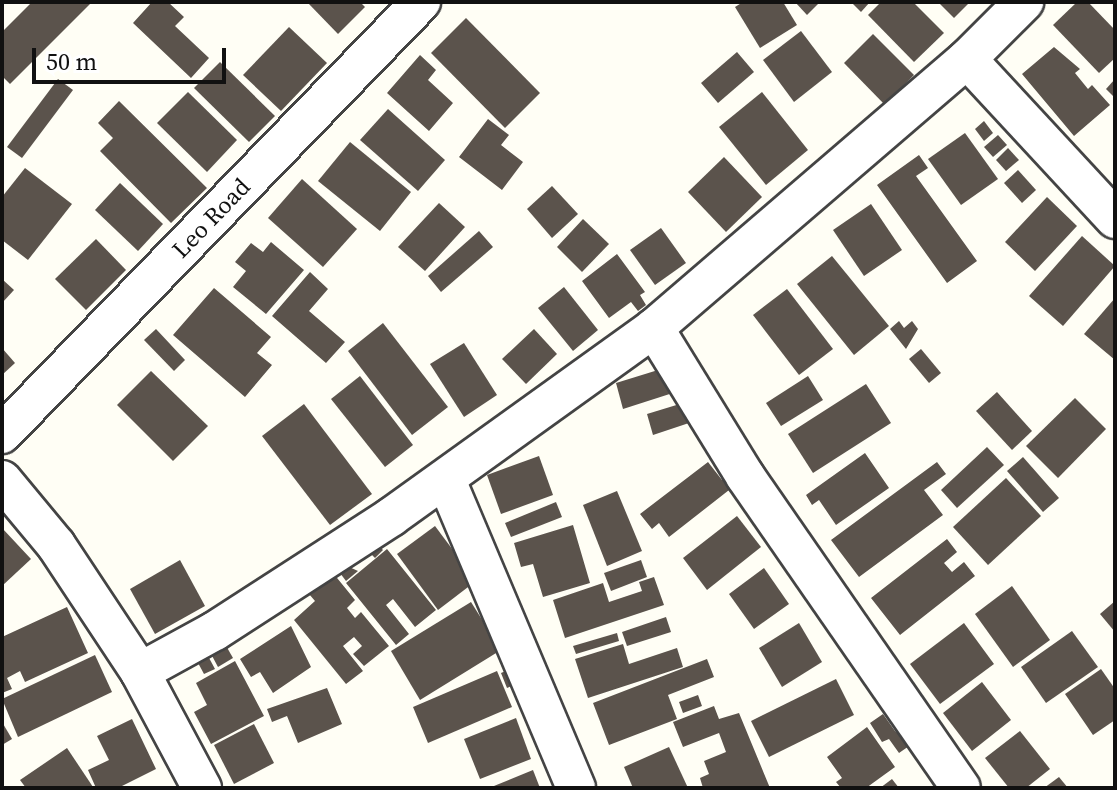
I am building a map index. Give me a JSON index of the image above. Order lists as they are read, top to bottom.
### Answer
{
  "streets": {
    "street": ["Leo Road"]
  },
  "scale_bar": "50 m"
}
